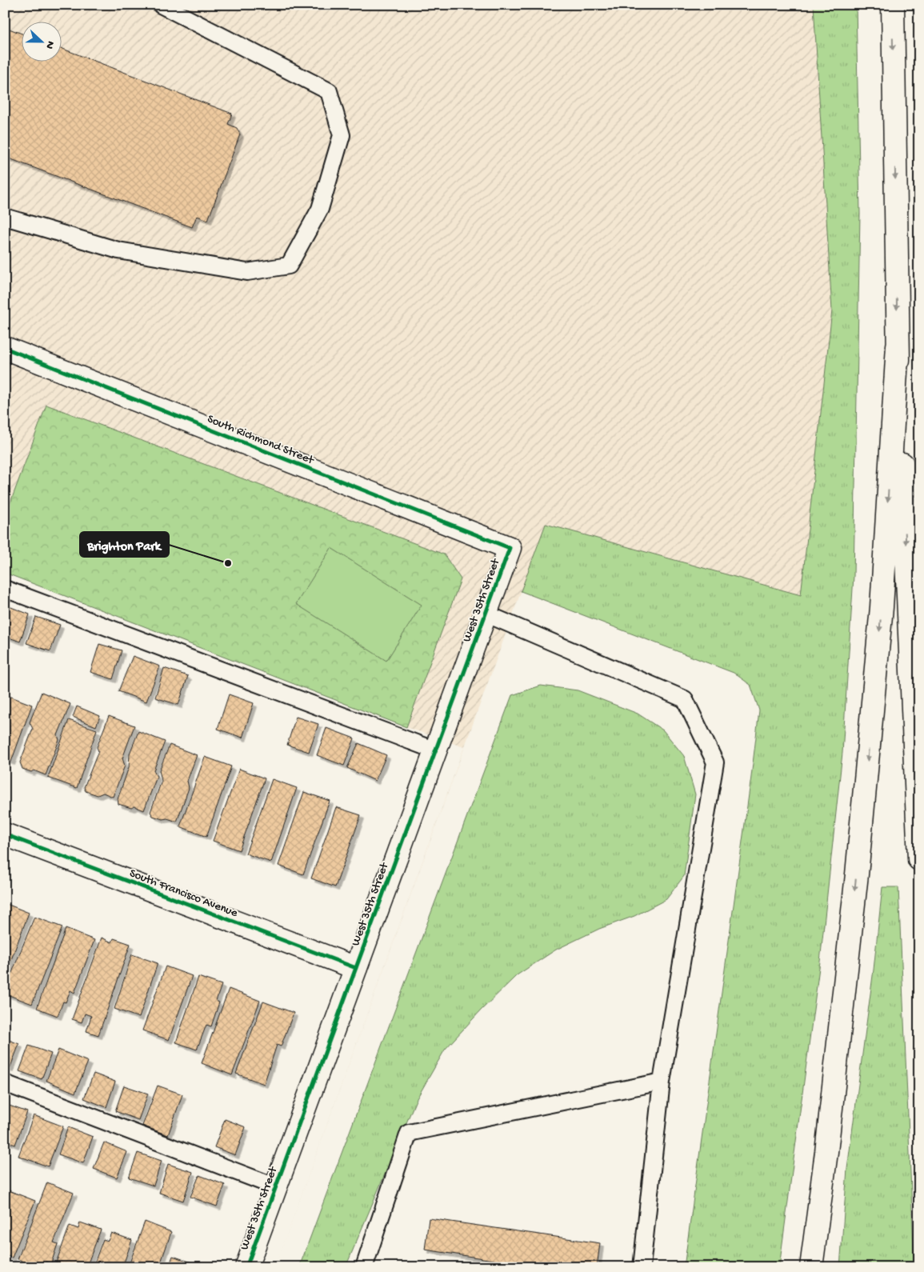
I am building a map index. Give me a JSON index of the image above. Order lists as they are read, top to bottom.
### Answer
{
  "streets": {
    "main road": ["South Richmond Street", "West 35th Street", "South Francisco Avenue"]
  },
  "crossings": [
    ["South Richmond Street", "West 35th Street"],
    ["West 35th Street", "South Francisco Avenue"]
  ],
  "places": ["Brighton Park"],
  "north": "right"
}
